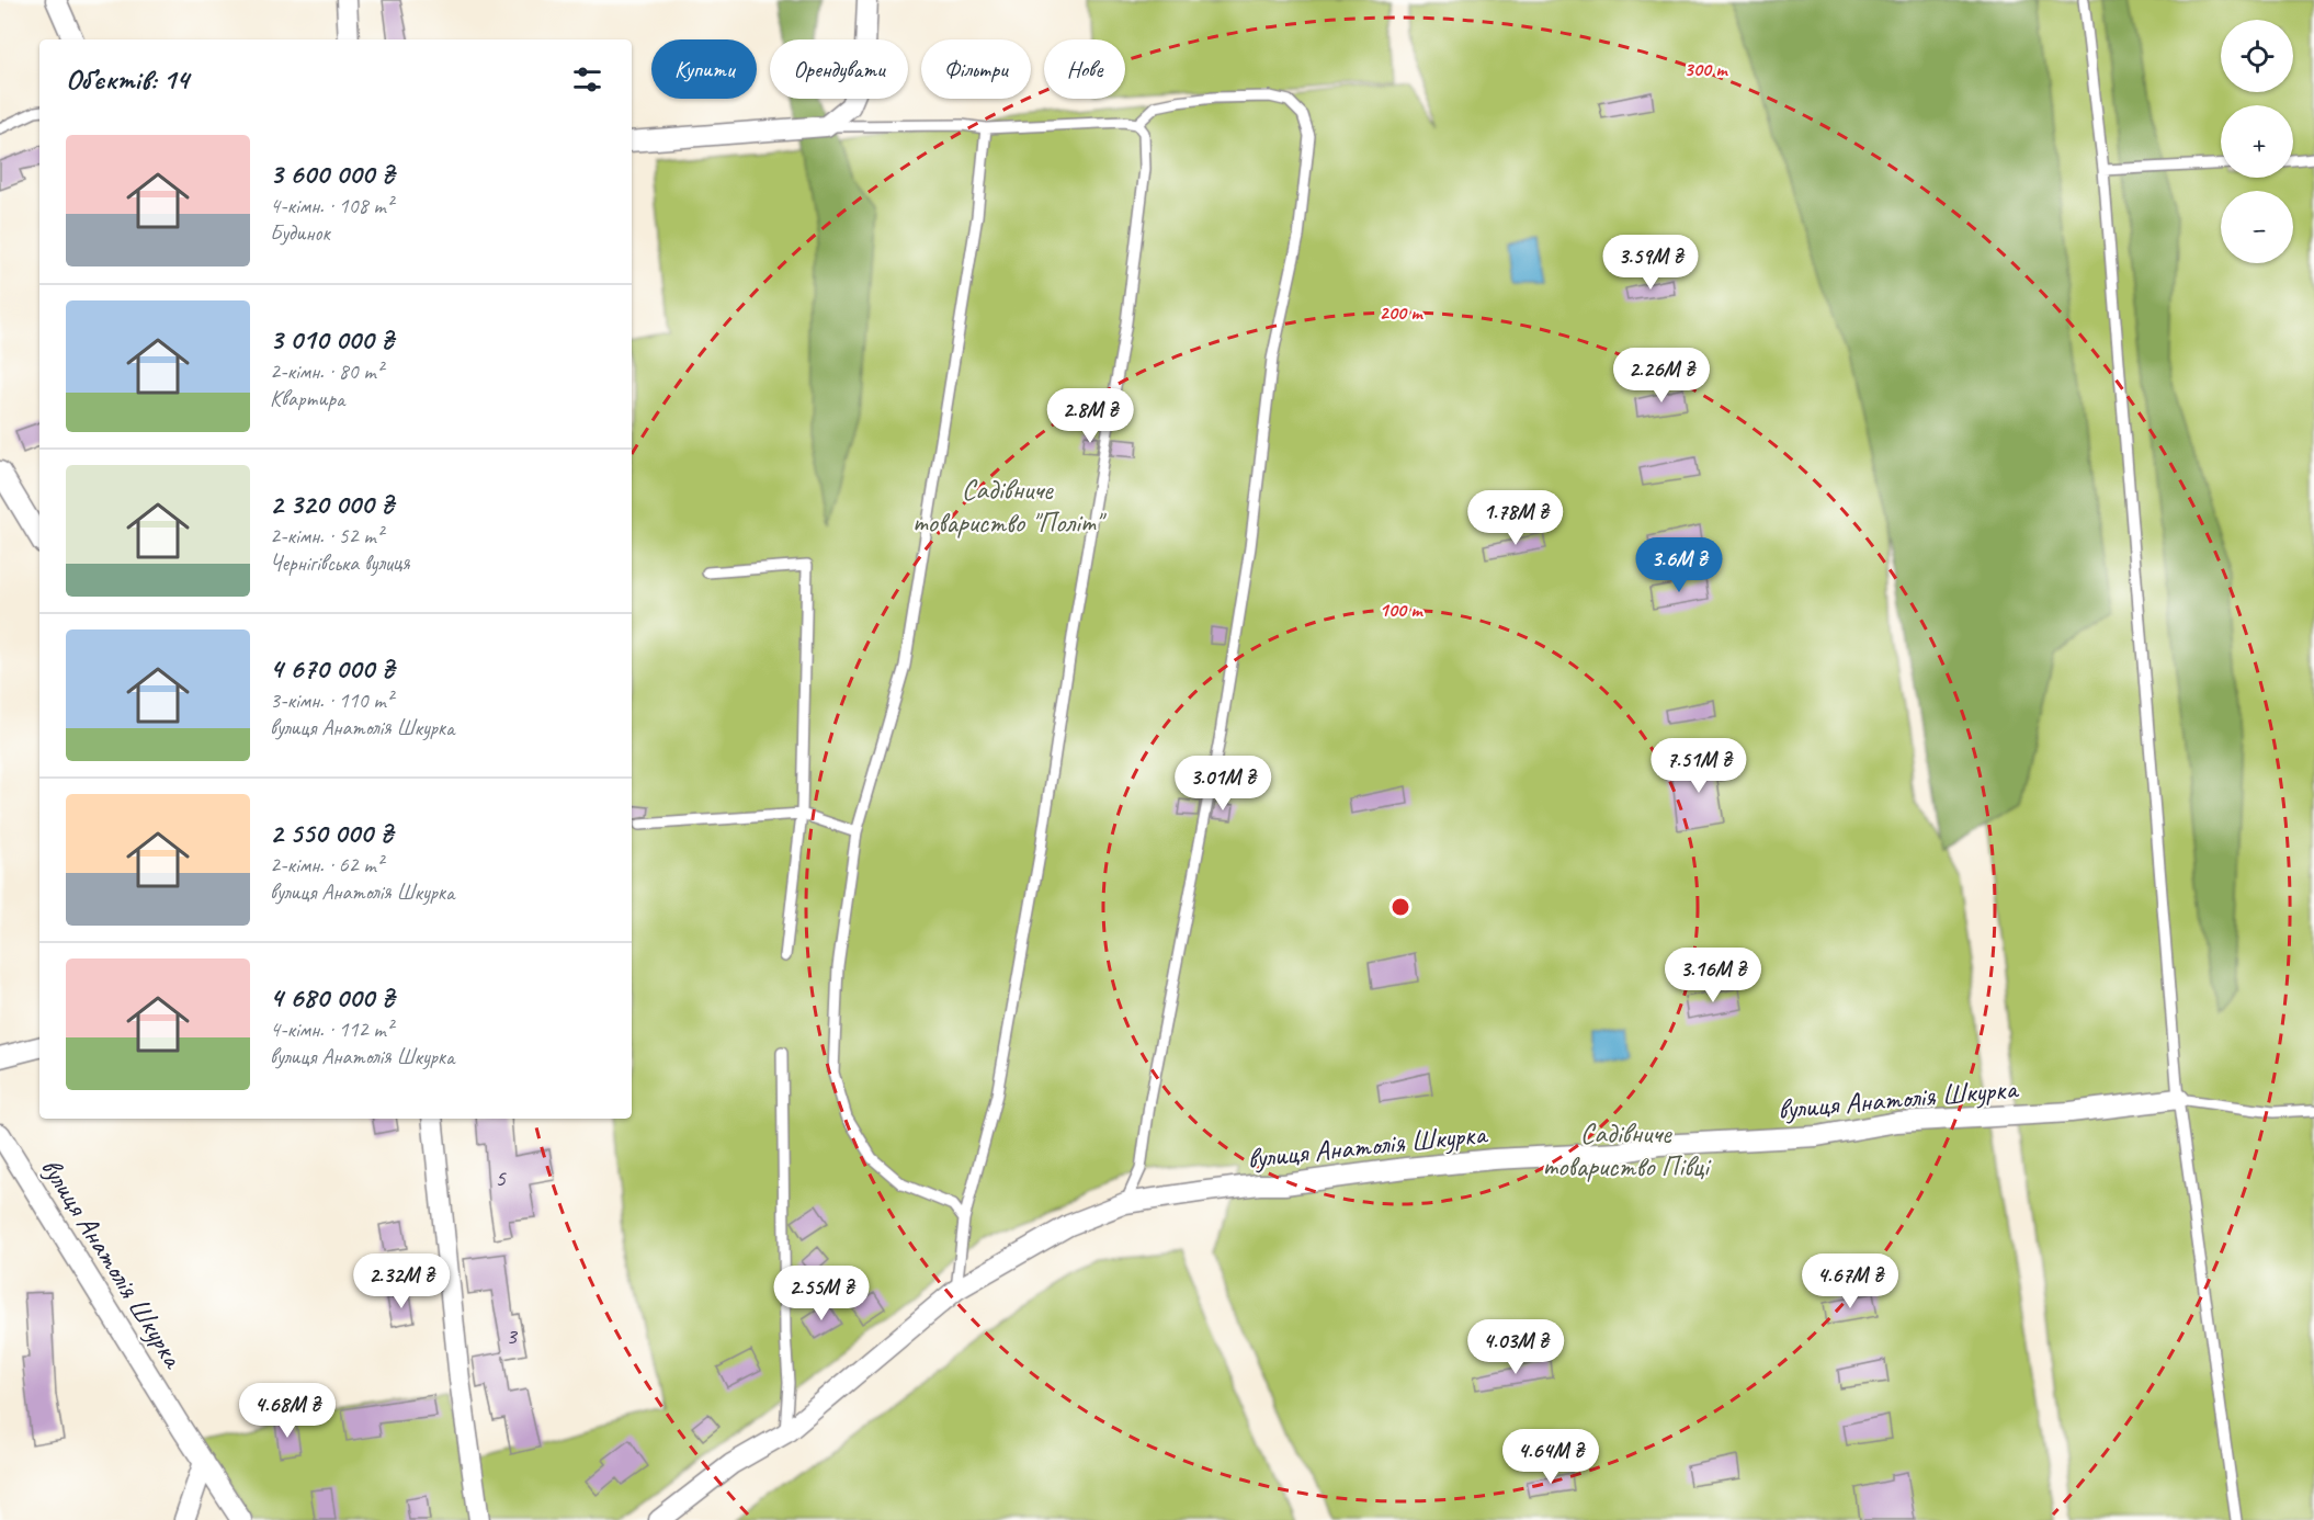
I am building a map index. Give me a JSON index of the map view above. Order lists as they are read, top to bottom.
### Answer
{
  "streets": {
    "street": ["вулиця Анатолія Шкурка"]
  },
  "parks": ["Садівниче товариство \"Політ\"", "Садівниче товариство Півці"],
  "house_numbers": ["5", "3"],
  "page": {
    "map_buttons": ["+", "−"],
    "chip": [
      "Купити",
      "Орендувати",
      "Фільтри",
      "Нове"
    ],
    "heading": "Об’єктів: 14",
    "list": [
      {
        "name": "3 600 000 ₴",
        "note": "4-кімн. · 108 m² · Будинок"
      },
      {
        "name": "3 010 000 ₴",
        "note": "2-кімн. · 80 m² · Квартира"
      },
      {
        "name": "2 320 000 ₴",
        "note": "2-кімн. · 52 m² · Чернігівська вулиця"
      },
      {
        "name": "4 670 000 ₴",
        "note": "3-кімн. · 110 m² · вулиця Анатолія Шкурка"
      },
      {
        "name": "2 550 000 ₴",
        "note": "2-кімн. · 62 m² · вулиця Анатолія Шкурка"
      },
      {
        "name": "4 680 000 ₴",
        "note": "4-кімн. · 112 m² · вулиця Анатолія Шкурка"
      }
    ],
    "price": [
      "3.59M ₴",
      "2.26M ₴",
      "2.8M ₴",
      "1.78M ₴",
      "3.6M ₴",
      "7.51M ₴",
      "3.01M ₴",
      "3.16M ₴",
      "2.32M ₴",
      "4.67M ₴",
      "2.55M ₴",
      "4.03M ₴",
      "4.68M ₴",
      "4.64M ₴"
    ]
  },
  "rings": ["300 m", "200 m", "100 m"]
}
